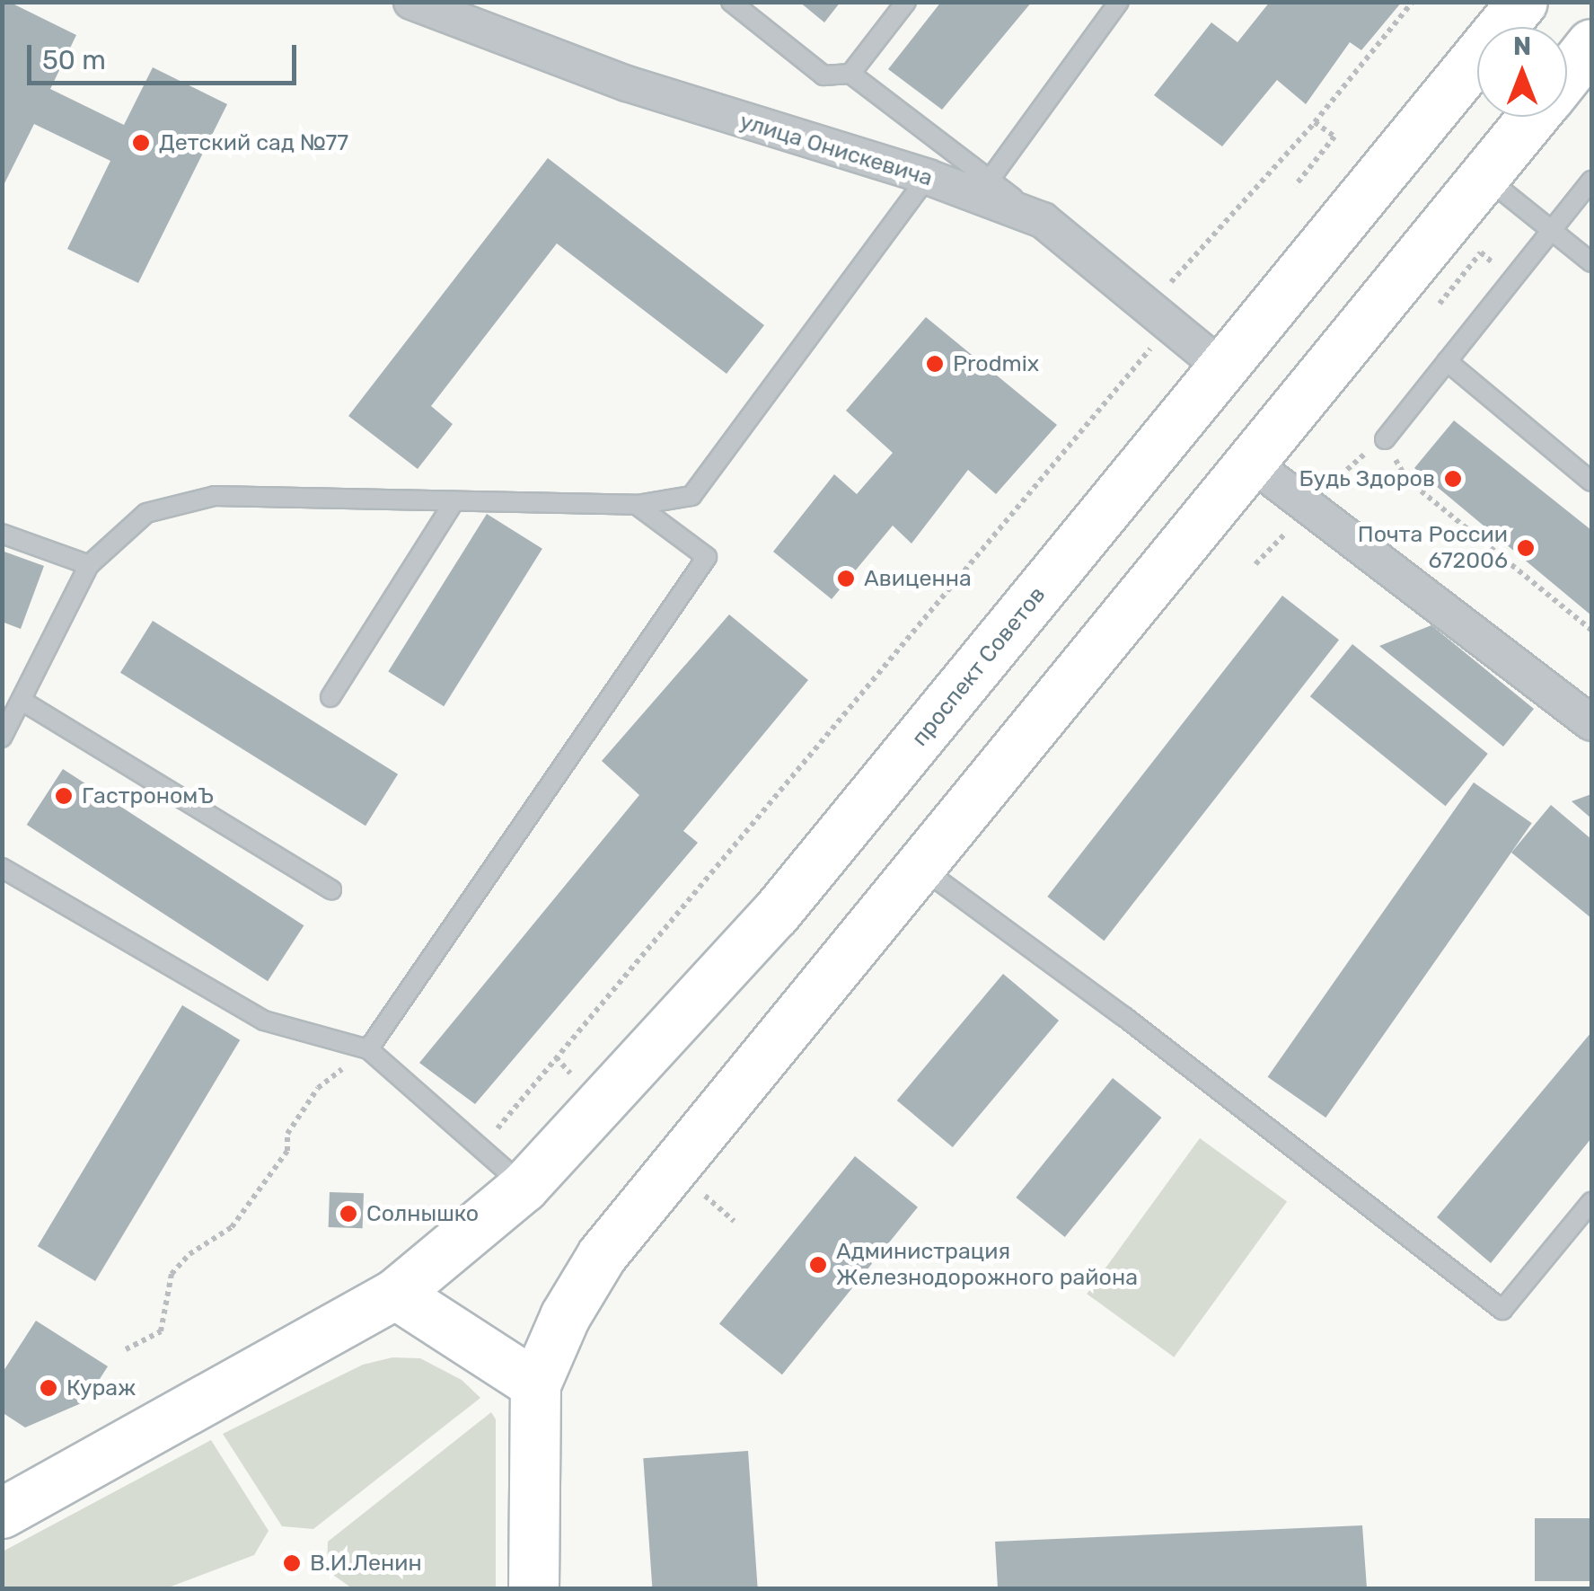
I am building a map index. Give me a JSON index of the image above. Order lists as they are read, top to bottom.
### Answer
{
  "streets": {
    "main road": ["проспект Советов"],
    "street": ["улица Онискевича"]
  },
  "crossings": [
    ["улица Онискевича", "проспект Советов"]
  ],
  "places": [
    "Детский сад №77",
    "Prodmix",
    "Будь Здоров",
    "Почта России 672006",
    "Авиценна",
    "ГастрономЪ",
    "Солнышко",
    "Администрация Железнодорожного района",
    "Кураж",
    "В.И.Ленин"
  ],
  "scale_bar": "50 m",
  "north": "top"
}
